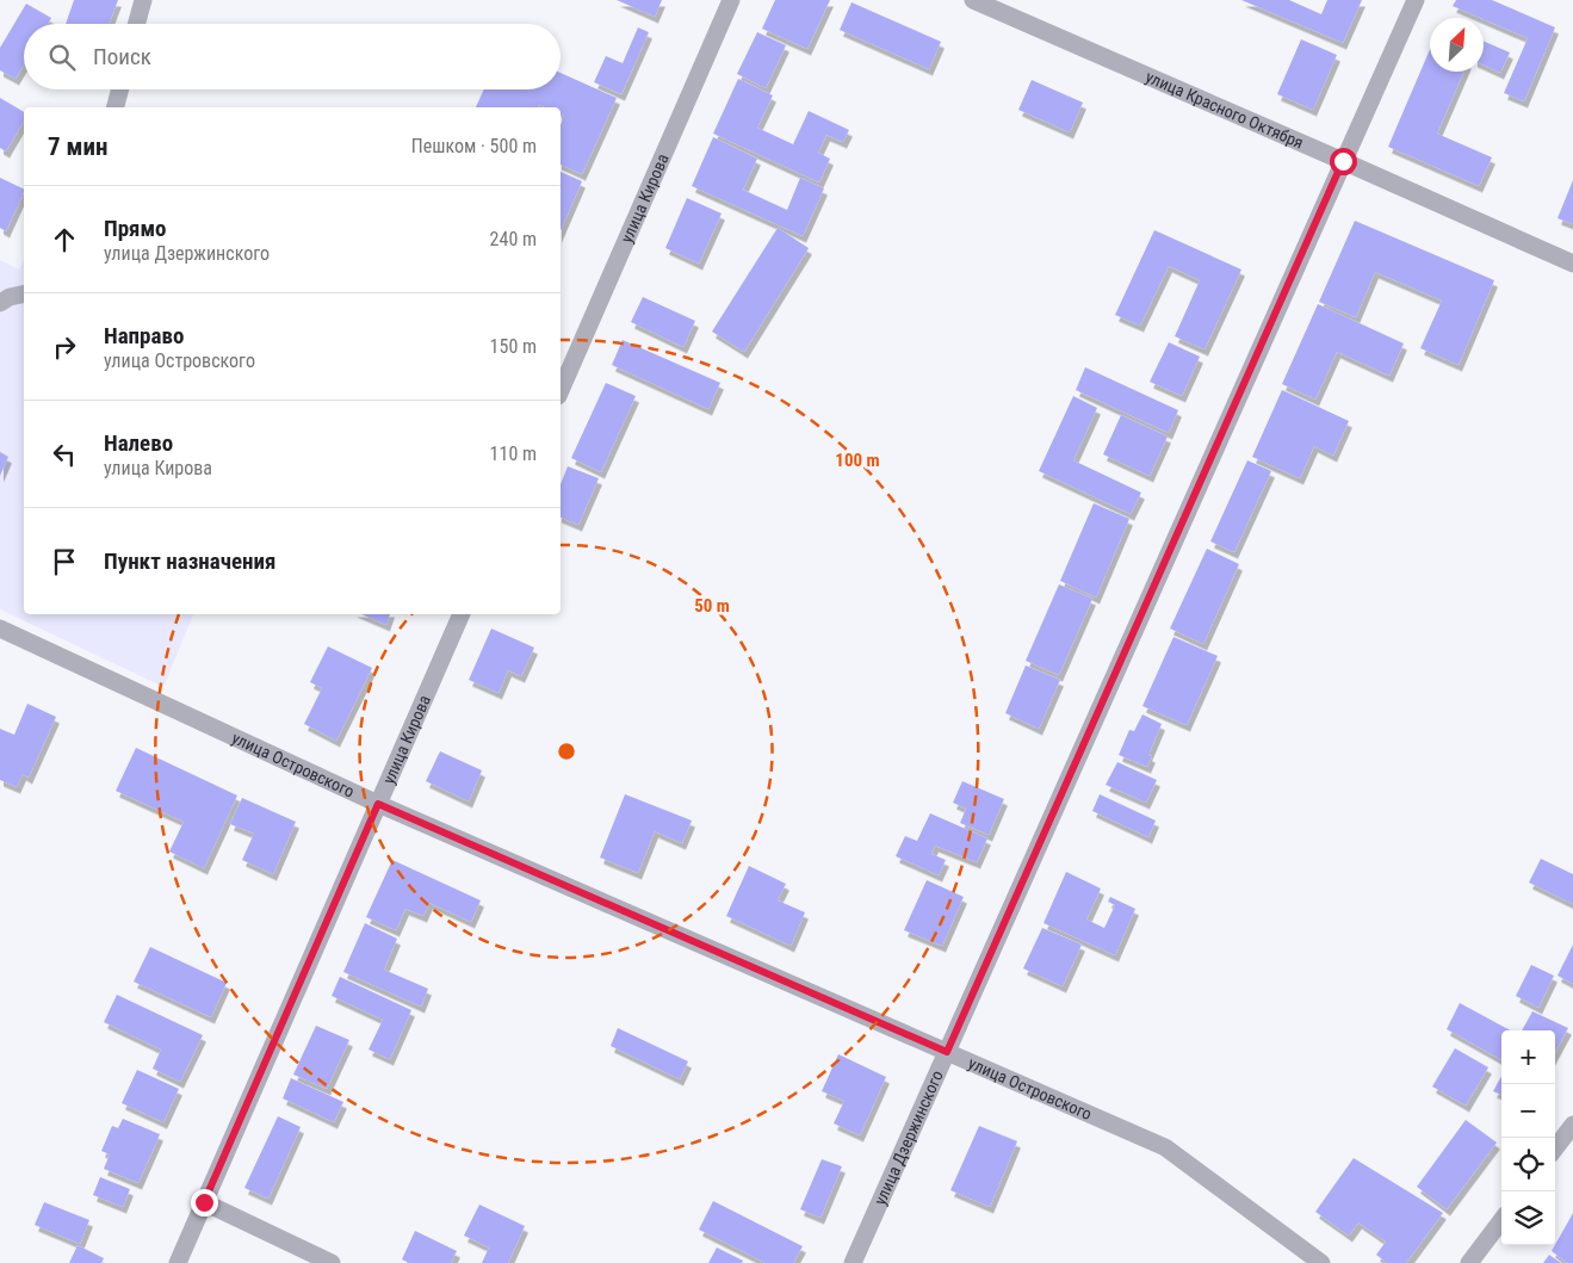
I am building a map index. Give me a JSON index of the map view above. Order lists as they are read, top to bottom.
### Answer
{
  "streets": {
    "street": [
      "улица Красного Октября",
      "улица Кирова",
      "улица Островского",
      "улица Дзержинского"
    ]
  },
  "crossings": [
    ["улица Красного Октября", "улица Дзержинского"],
    ["улица Кирова", "улица Островского"],
    ["улица Островского", "улица Дзержинского"]
  ],
  "north": "top right",
  "page": {
    "search": "Поиск",
    "heading": ["7 мин", "Пешком · 500 m"],
    "list": [
      ["Прямо", "улица Дзержинского", "240 m"],
      ["Направо", "улица Островского", "150 m"],
      ["Налево", "улица Кирова", "110 m"],
      "Пункт назначения"
    ],
    "map_buttons": ["+", "−"]
  },
  "rings": ["100 m", "50 m"]
}
